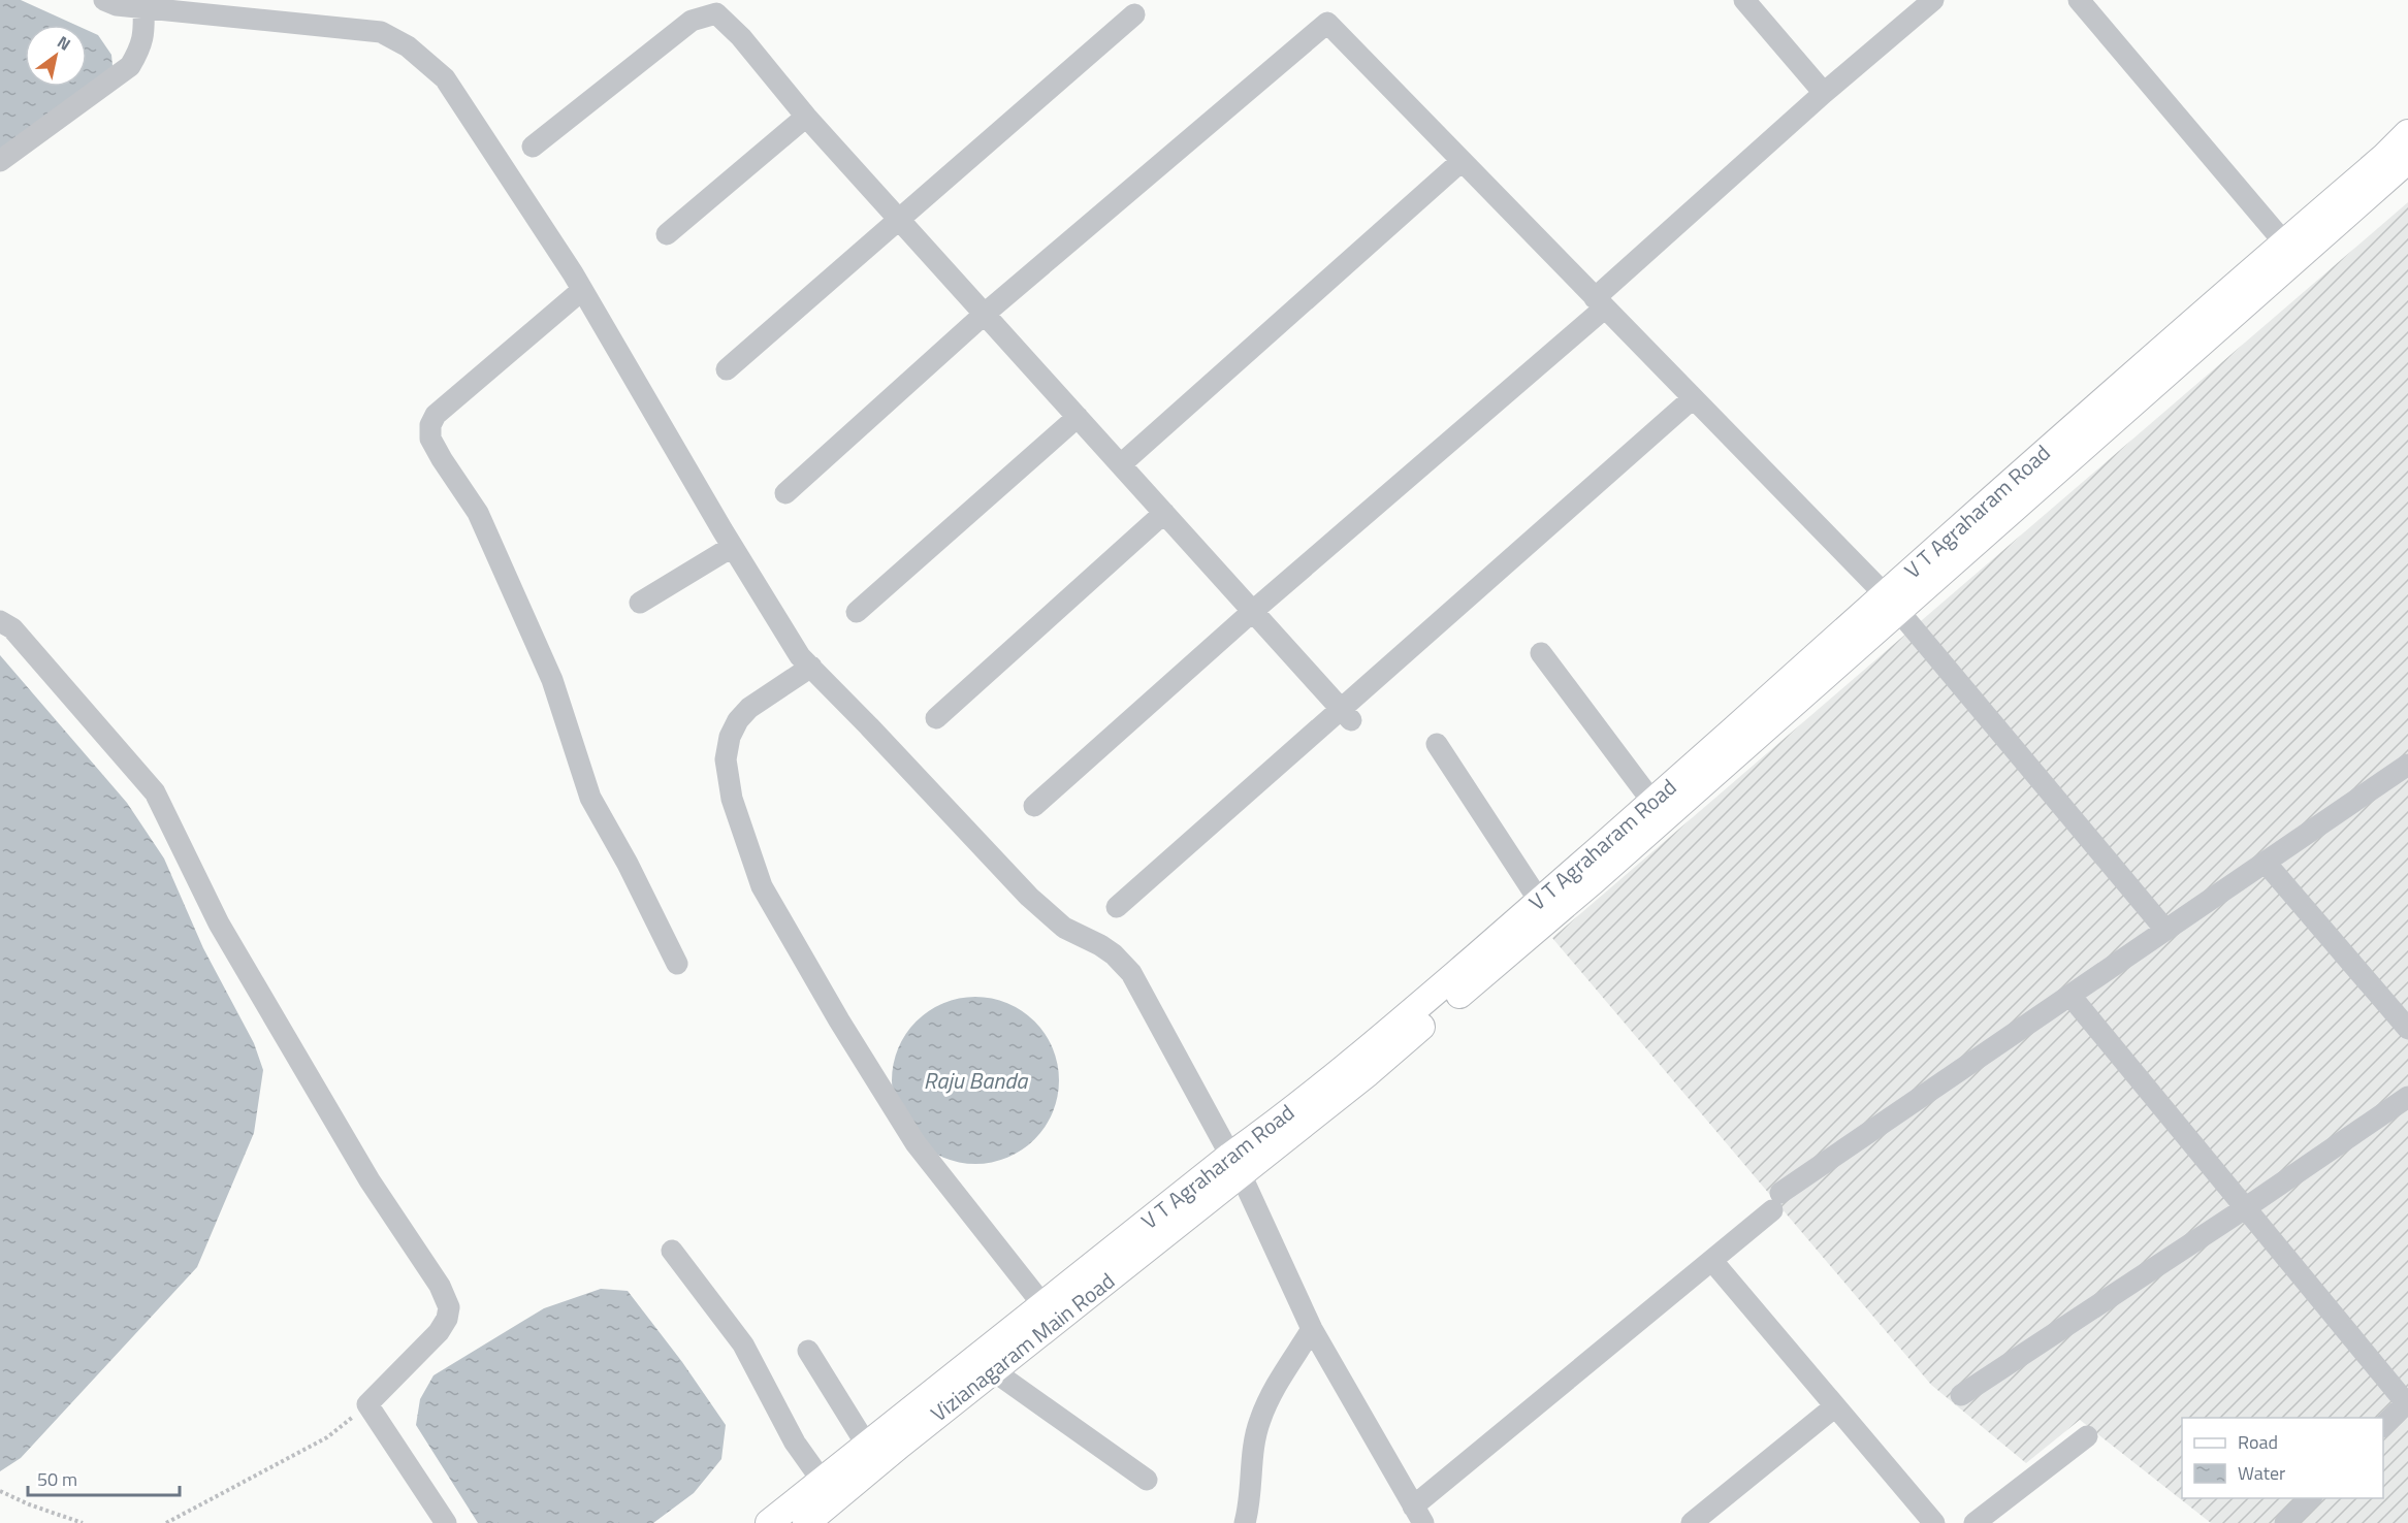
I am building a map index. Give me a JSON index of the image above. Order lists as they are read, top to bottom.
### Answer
{
  "streets": {
    "main road": ["V T Agraharam Road", "Vizianagaram Main Road"]
  },
  "crossings": [
    ["V T Agraharam Road", "Vizianagaram Main Road"]
  ],
  "water": ["Raju Banda"],
  "legend": ["Road", "Water"],
  "scale_bar": "50 m",
  "north": "top right"
}
